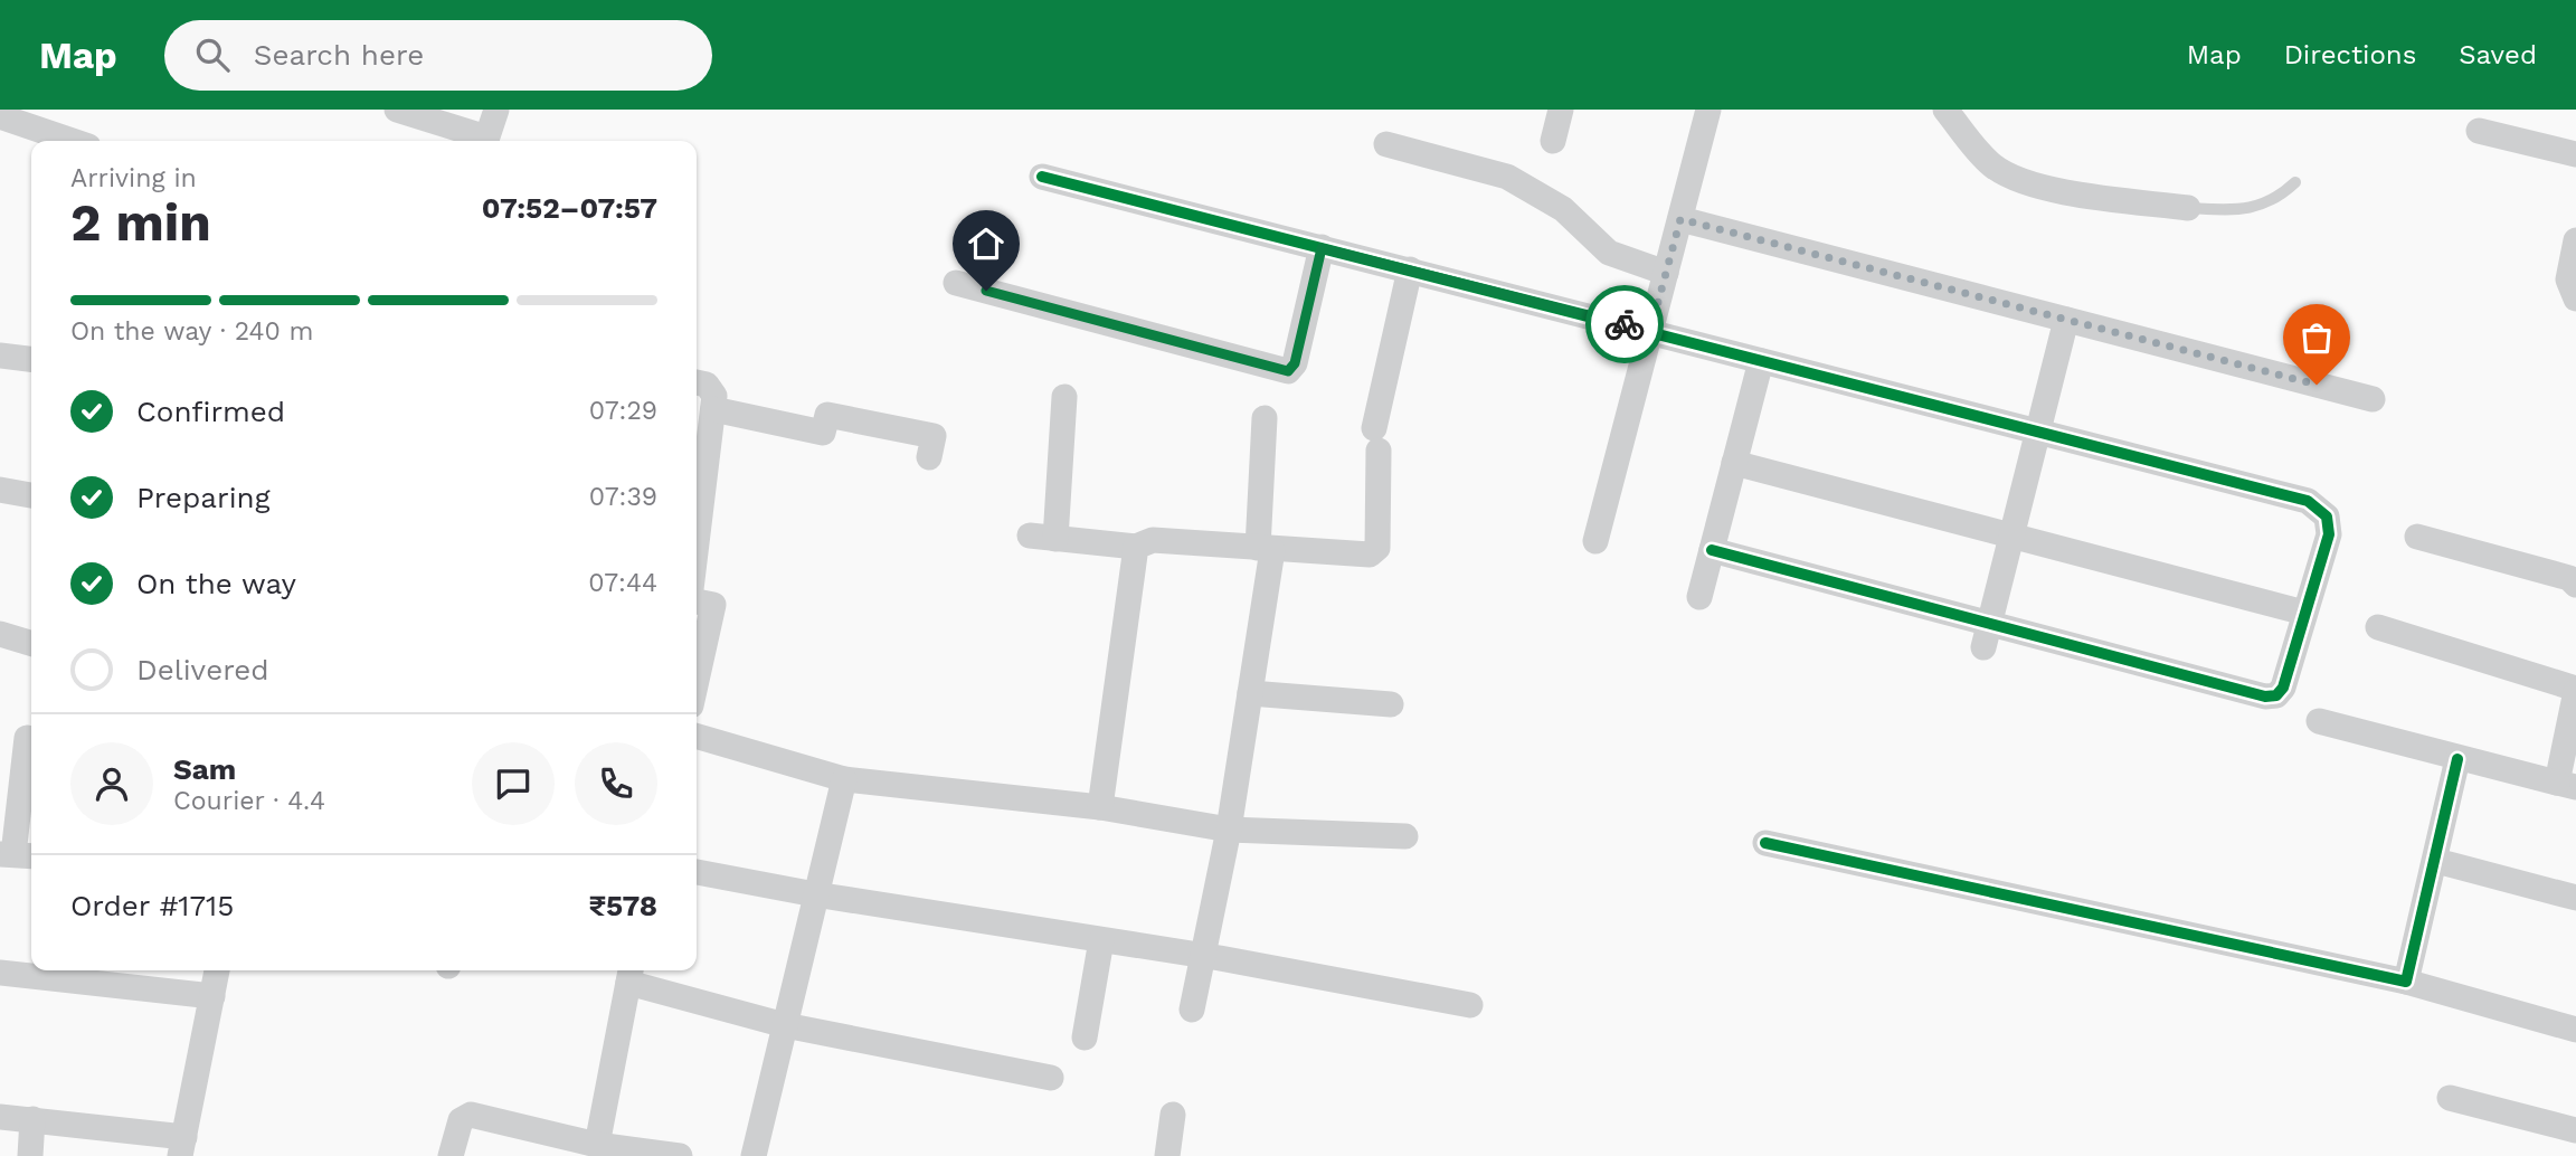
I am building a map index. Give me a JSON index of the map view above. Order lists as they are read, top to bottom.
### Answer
{
  "page": {
    "header": "Map",
    "search": "Search here",
    "nav": ["Map", "Directions", "Saved"],
    "heading": ["2 min", "Arriving in", "07:52–07:57"],
    "panel": [
      "Sam",
      "Courier · 4.4",
      "Order #1715",
      "₹578"
    ],
    "bar": "On the way · 240 m",
    "list": [
      ["Confirmed", "07:29"],
      ["Preparing", "07:39"],
      ["On the way", "07:44"],
      "Delivered"
    ]
  }
}
